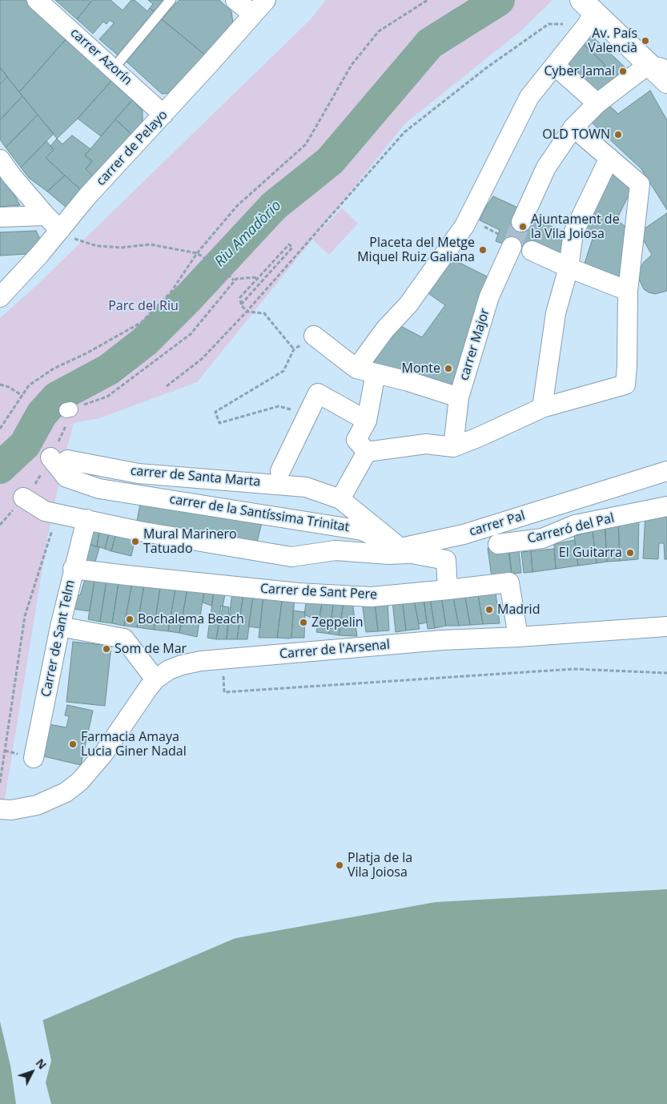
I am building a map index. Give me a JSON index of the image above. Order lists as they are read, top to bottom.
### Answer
{
  "streets": {
    "street": [
      "carrer Azorín",
      "carrer de Pelayo",
      "carrer Major",
      "carrer de Santa Marta",
      "carrer de la Santíssima Trinitat",
      "carrer Pal",
      "Carreró del Pal",
      "Carrer de Sant Pere",
      "Carrer de Sant Telm",
      "Carrer de l'Arsenal"
    ]
  },
  "crossings": [
    ["carrer Azorín", "carrer de Pelayo"],
    ["carrer de Santa Marta", "carrer de la Santíssima Trinitat"],
    ["carrer de la Santíssima Trinitat", "carrer Pal"],
    ["carrer de la Santíssima Trinitat", "Carrer de Sant Pere"],
    ["Carrer de Sant Pere", "Carrer de Sant Telm"],
    ["Carrer de Sant Pere", "Carrer de l'Arsenal"]
  ],
  "water": ["Riu Amadòrio"],
  "parks": ["Parc del Riu"],
  "places": [
    "Av. País Valencià",
    "Cyber Jamal",
    "OLD TOWN",
    "Ajuntament de la Vila Joiosa",
    "Placeta del Metge Miquel Ruiz Galiana",
    "Monte",
    "Mural Marinero Tatuado",
    "El Guitarra",
    "Madrid",
    "Bochalema Beach",
    "Zeppelin",
    "Som de Mar",
    "Farmacia Amaya Lucia Giner Nadal",
    "Platja de la Vila Joiosa"
  ],
  "north": "top right"
}
